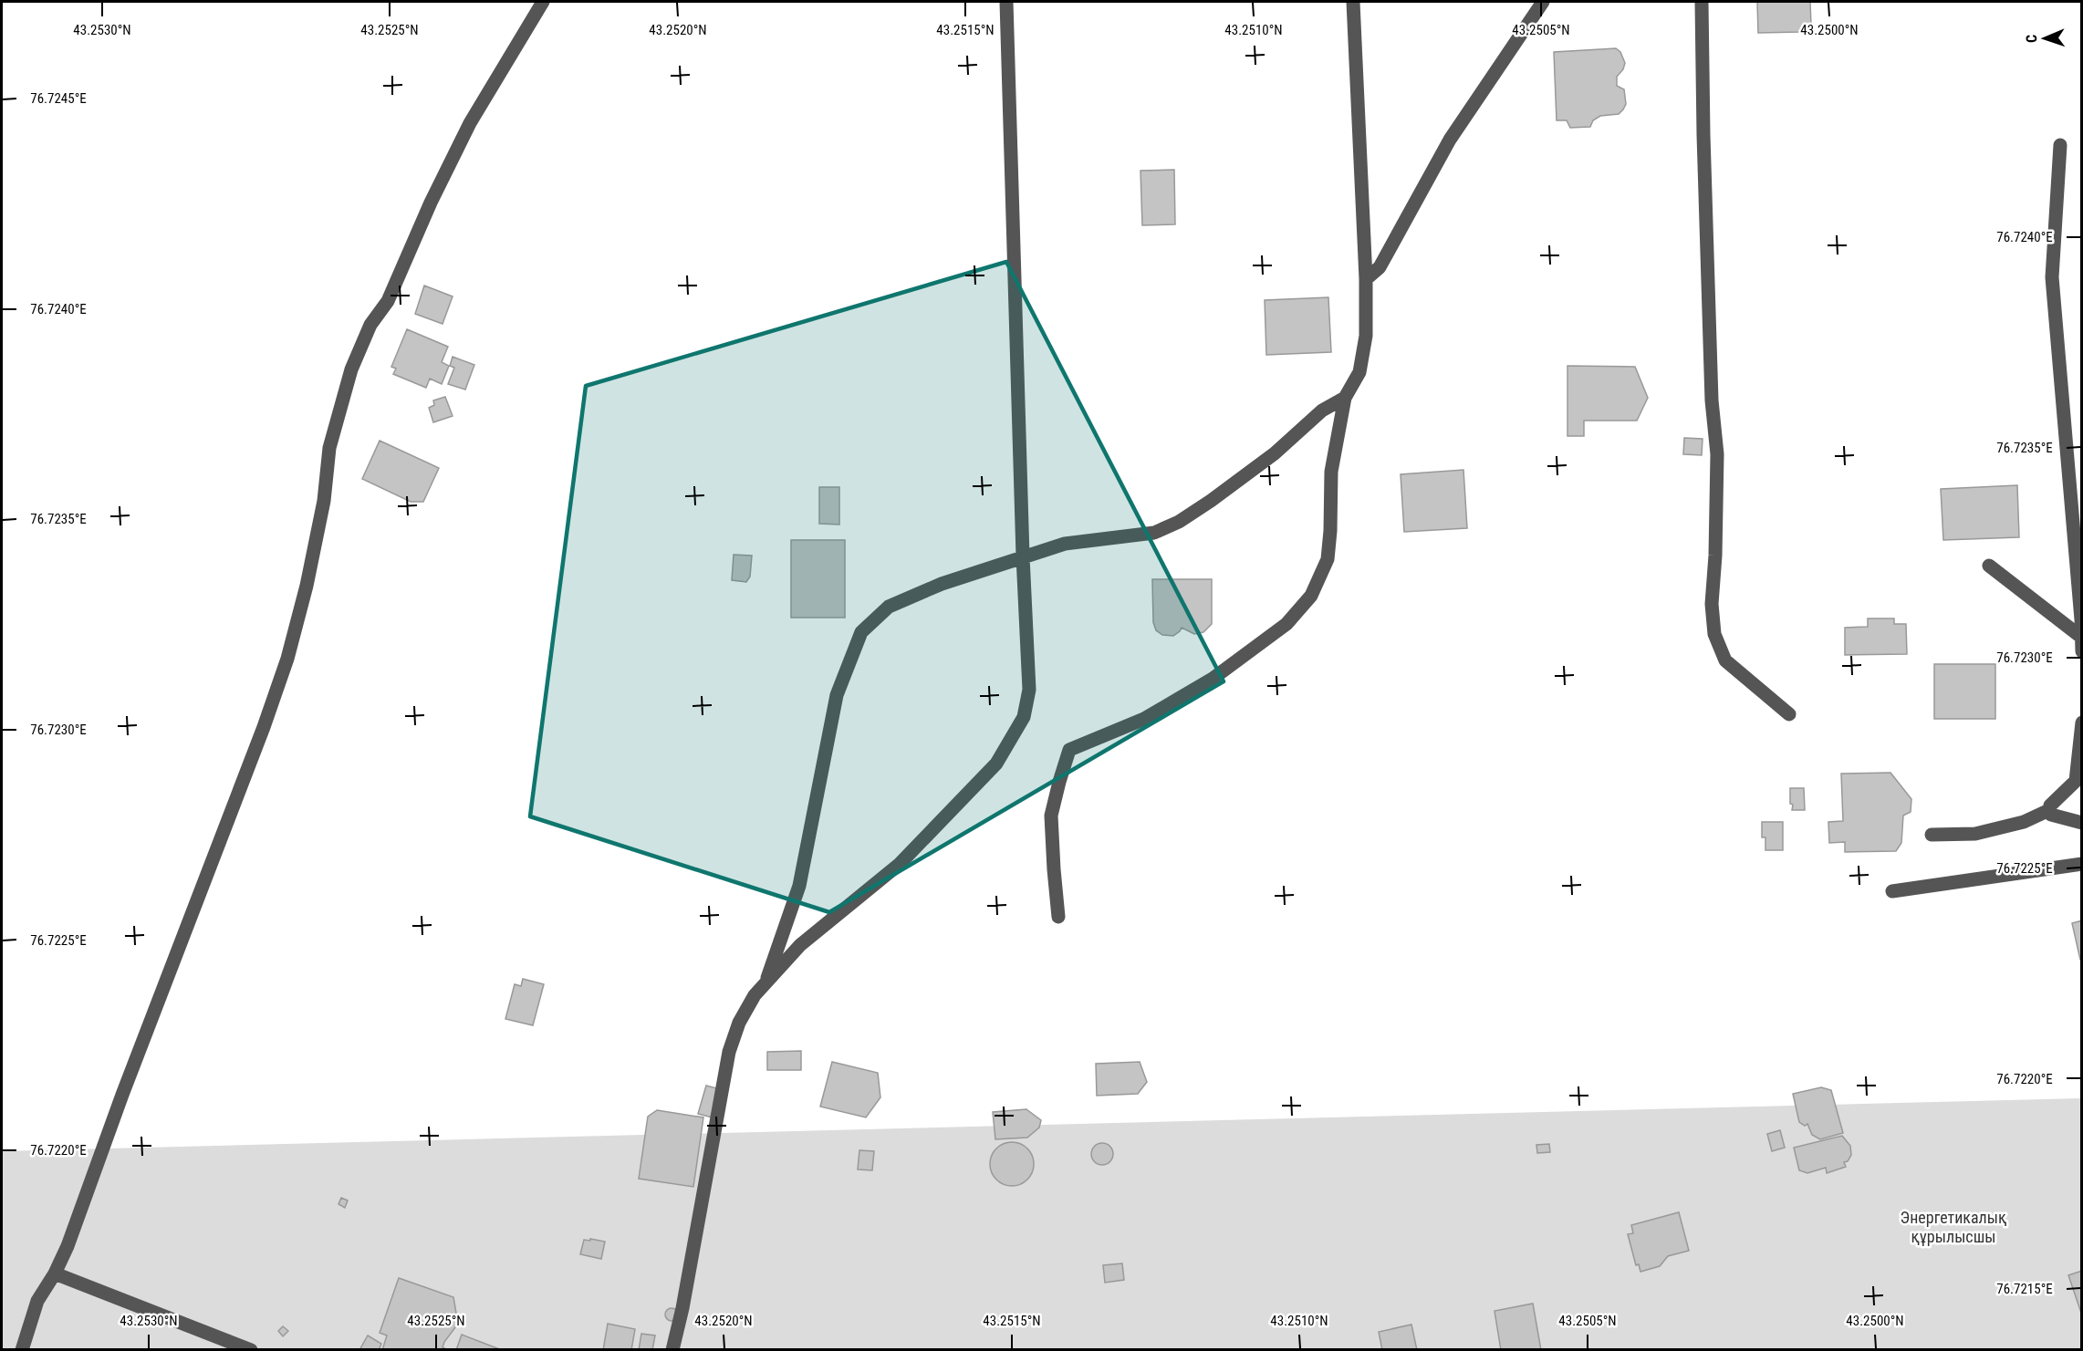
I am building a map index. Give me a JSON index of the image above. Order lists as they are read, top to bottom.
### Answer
{
  "parks": ["Энергетикалық құрылысшы"],
  "north": "left",
  "coordinates": [
    "43.2530°N",
    "43.2525°N",
    "43.2520°N",
    "43.2515°N",
    "43.2510°N",
    "43.2505°N",
    "43.2500°N",
    "76.7245°E",
    "76.7240°E",
    "76.7235°E",
    "76.7230°E",
    "76.7225°E",
    "76.7220°E",
    "76.7215°E"
  ]
}
